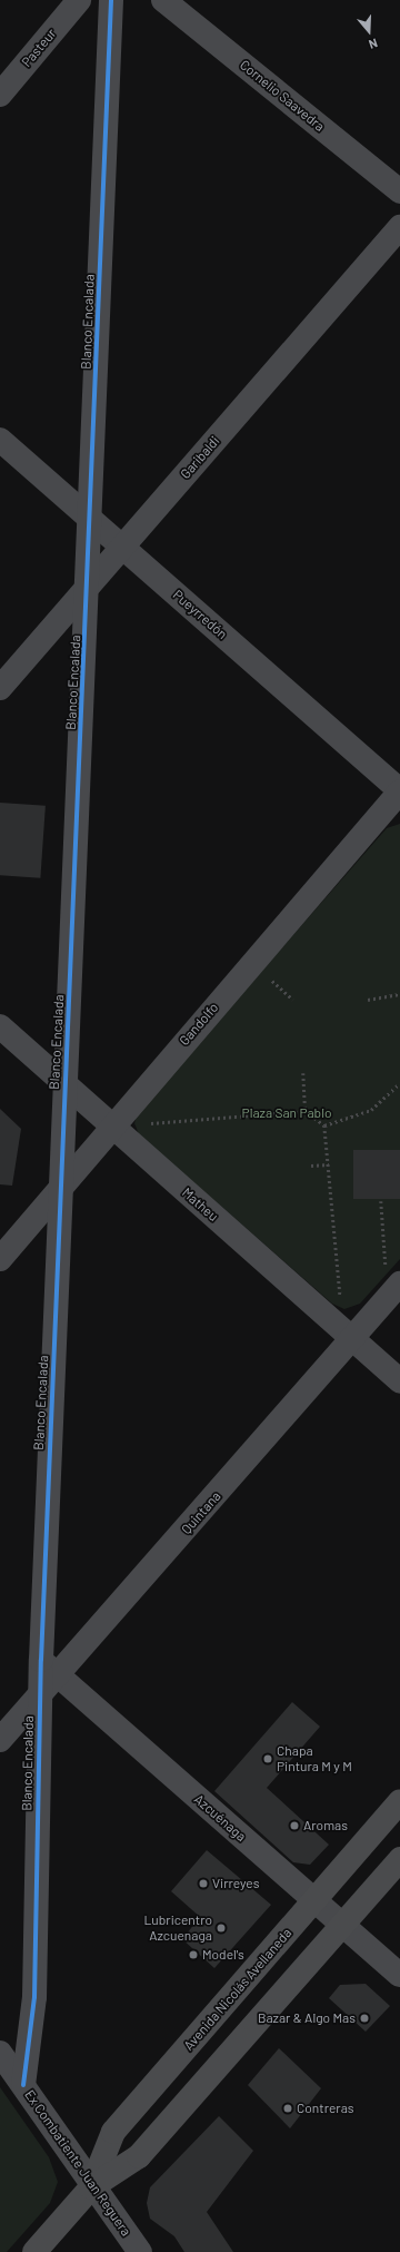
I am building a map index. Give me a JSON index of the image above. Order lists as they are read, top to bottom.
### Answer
{
  "streets": {
    "main road": ["Avenida Nicolás Avellaneda"],
    "street": [
      "Pasteur",
      "Cornelio Saavedra",
      "Blanco Encalada",
      "Garibaldi",
      "Pueyrredón",
      "Gandolfo",
      "Matheu",
      "Quintana",
      "Azcuénaga",
      "Ex Combatiente Juan Reguera"
    ]
  },
  "crossings": [
    ["Blanco Encalada", "Garibaldi"],
    ["Blanco Encalada", "Pueyrredón"],
    ["Blanco Encalada", "Gandolfo"],
    ["Blanco Encalada", "Matheu"],
    ["Blanco Encalada", "Quintana"],
    ["Blanco Encalada", "Azcuénaga"],
    ["Blanco Encalada", "Ex Combatiente Juan Reguera"],
    ["Garibaldi", "Pueyrredón"],
    ["Pueyrredón", "Gandolfo"],
    ["Gandolfo", "Matheu"],
    ["Matheu", "Quintana"],
    ["Quintana", "Azcuénaga"],
    ["Azcuénaga", "Avenida Nicolás Avellaneda"],
    ["Avenida Nicolás Avellaneda", "Ex Combatiente Juan Reguera"]
  ],
  "parks": ["Plaza San Pablo"],
  "places": [
    "Chapa Pintura M y M",
    "Aromas",
    "Virreyes",
    "Lubricentro Azcuenaga",
    "Model's",
    "Bazar & Algo Mas",
    "Contreras"
  ],
  "north": "bottom"
}
